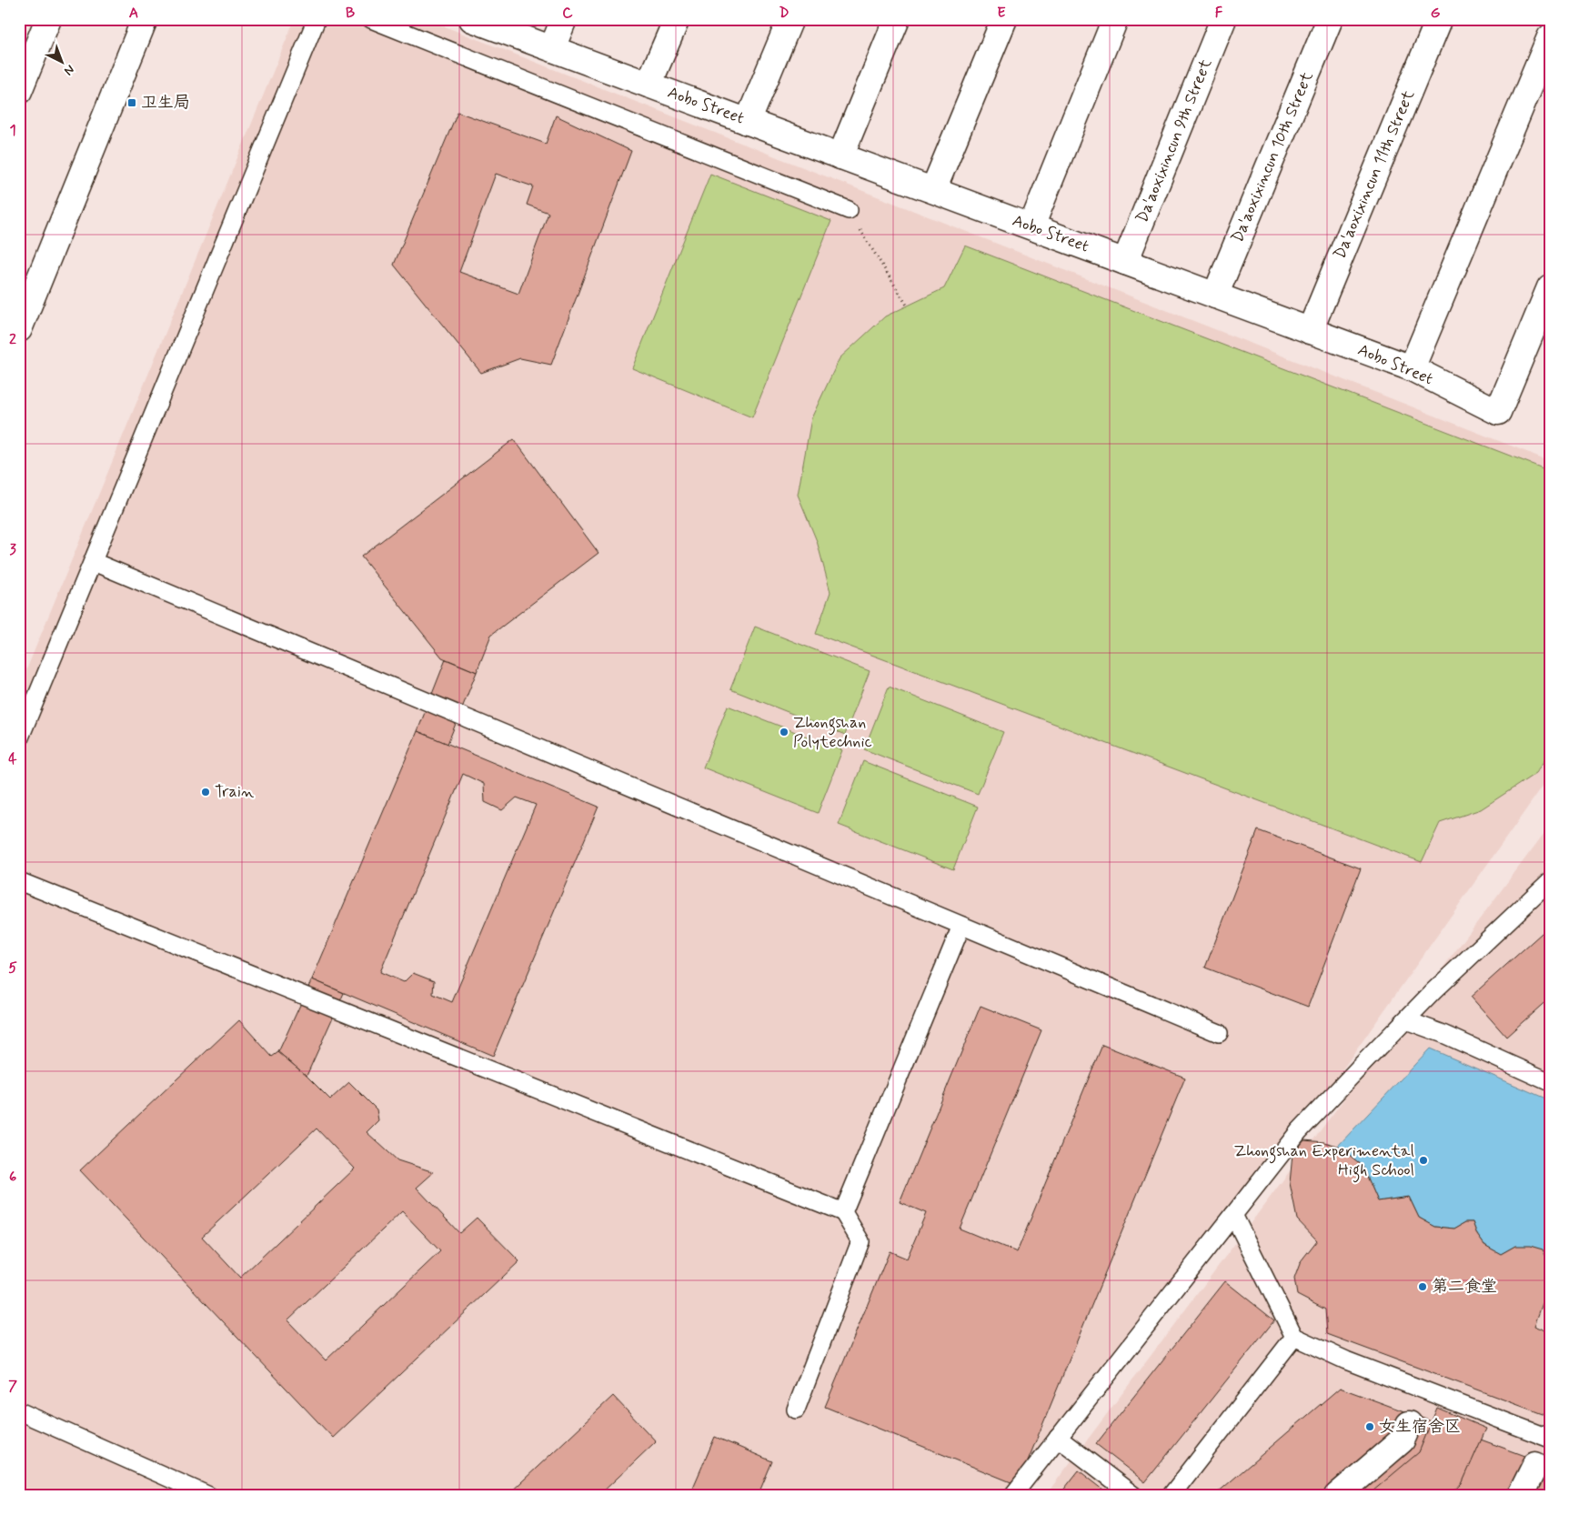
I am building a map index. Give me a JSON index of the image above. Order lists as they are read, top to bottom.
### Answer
{
  "streets": {
    "main road": [
      "Aobo Street",
      "Da'aoxixincun 9th Street",
      "Da'aoxixincun 10th Street",
      "Da'aoxixincun 11th Street"
    ]
  },
  "crossings": [
    ["Aobo Street", "Da'aoxixincun 9th Street"],
    ["Aobo Street", "Da'aoxixincun 10th Street"],
    ["Aobo Street", "Da'aoxixincun 11th Street"]
  ],
  "places": {
    "transit": ["卫生局"],
    "other": [
      "Zhongshan Polytechnic",
      "Train",
      "Zhongshan Experimental High School",
      "第二食堂",
      "女生宿舍区"
    ]
  },
  "north": "bottom right",
  "grid": {
    "columns": [
      "A",
      "B",
      "C",
      "D",
      "E",
      "F",
      "G"
    ],
    "rows": [
      "1",
      "2",
      "3",
      "4",
      "5",
      "6",
      "7"
    ]
  }
}
